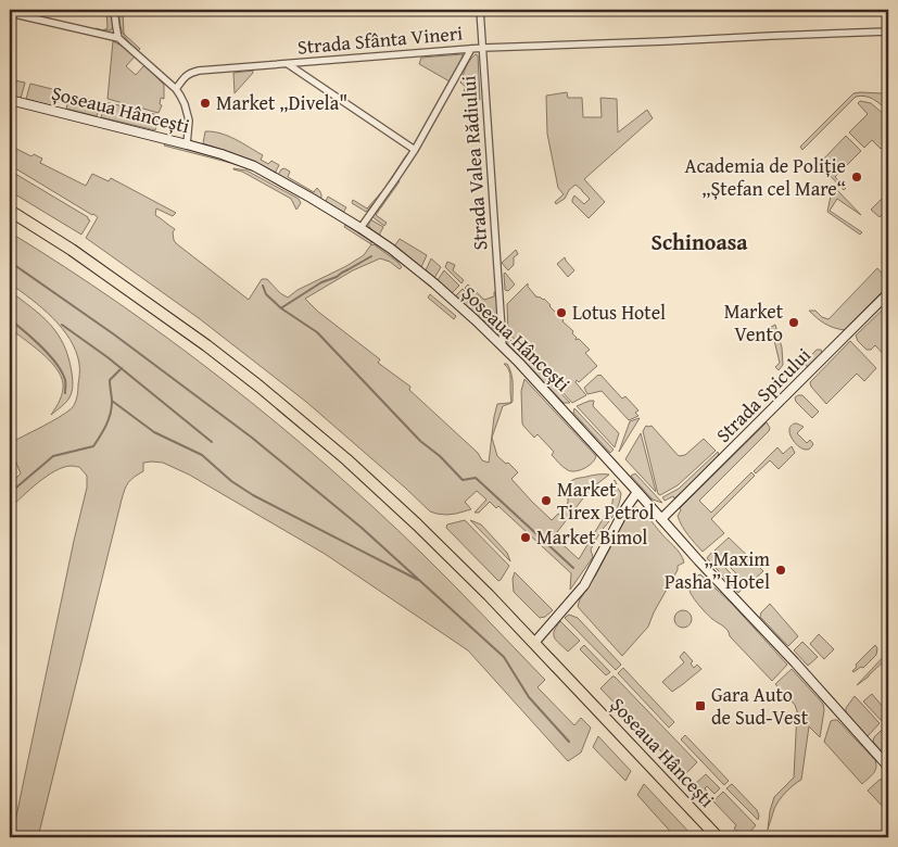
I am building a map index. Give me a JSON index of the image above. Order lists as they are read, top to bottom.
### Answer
{
  "streets": {
    "highway": ["Șoseaua Hâncești"],
    "street": ["Strada Sfânta Vineri", "Strada Valea Rădiului", "Strada Spicului"]
  },
  "crossings": [
    ["Strada Sfânta Vineri", "Strada Valea Rădiului"],
    ["Șoseaua Hâncești", "Strada Valea Rădiului"],
    ["Șoseaua Hâncești", "Strada Spicului"]
  ],
  "districts": ["Schinoasa"],
  "places": {
    "other": [
      "Market „Divela\"",
      "Academia de Poliție „Ștefan cel Mare“",
      "Lotus Hotel",
      "Market Vento",
      "Market Tirex Petrol",
      "Market Bimol",
      "„Maxim Pasha” Hotel"
    ],
    "transit": ["Gara Auto de Sud-Vest"]
  }
}
